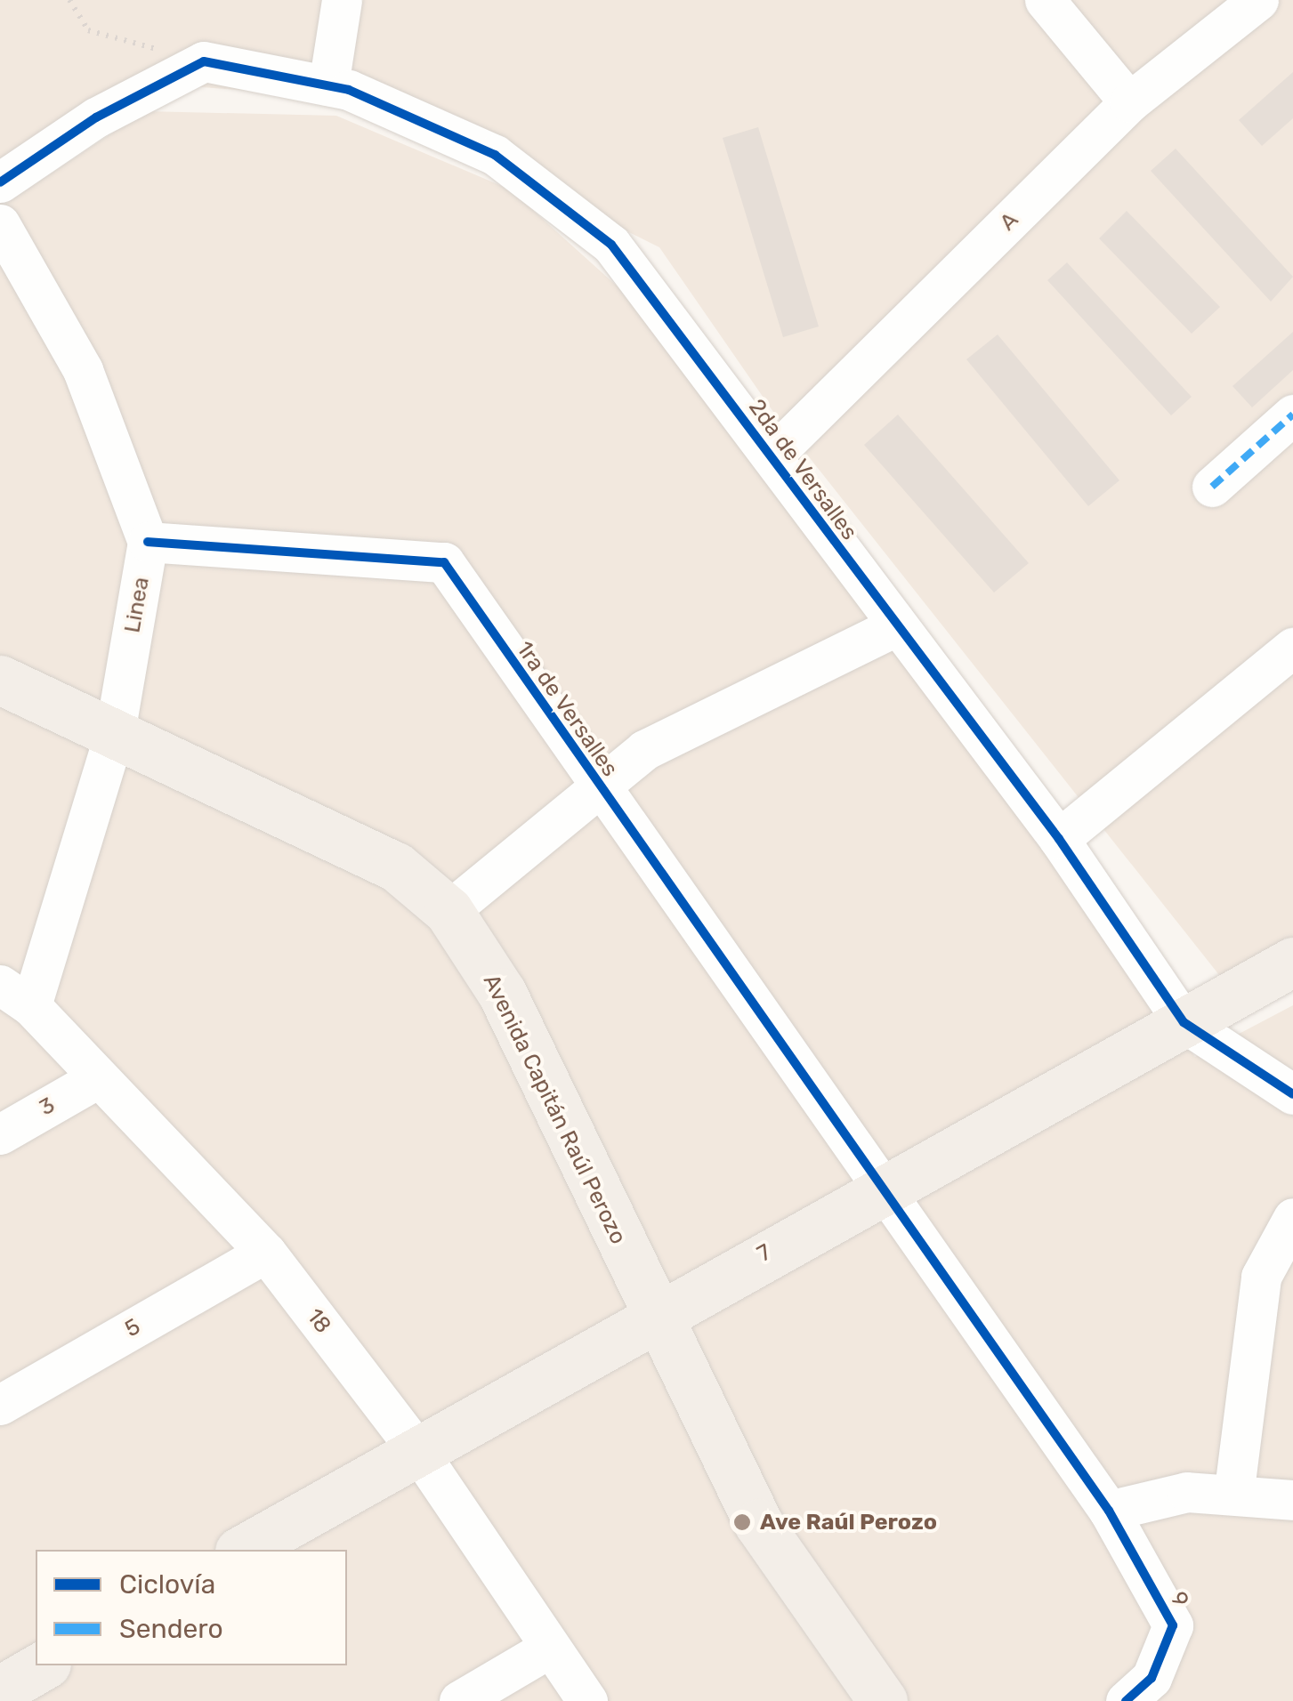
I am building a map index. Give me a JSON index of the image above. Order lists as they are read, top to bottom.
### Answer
{
  "streets": {
    "main road": ["Avenida Capitán Raúl Perozo", "7"],
    "street": [
      "A",
      "2da de Versalles",
      "Linea",
      "1ra de Versalles",
      "3",
      "18",
      "5",
      "9"
    ]
  },
  "crossings": [
    ["A", "2da de Versalles"],
    ["2da de Versalles", "7"],
    ["Linea", "1ra de Versalles"],
    ["Linea", "Avenida Capitán Raúl Perozo"],
    ["Linea", "18"],
    ["1ra de Versalles", "7"],
    ["1ra de Versalles", "9"],
    ["3", "18"],
    ["Avenida Capitán Raúl Perozo", "7"],
    ["7", "18"],
    ["18", "5"]
  ],
  "places": ["Ave Raúl Perozo"],
  "legend": ["Ciclovía", "Sendero"]
}
